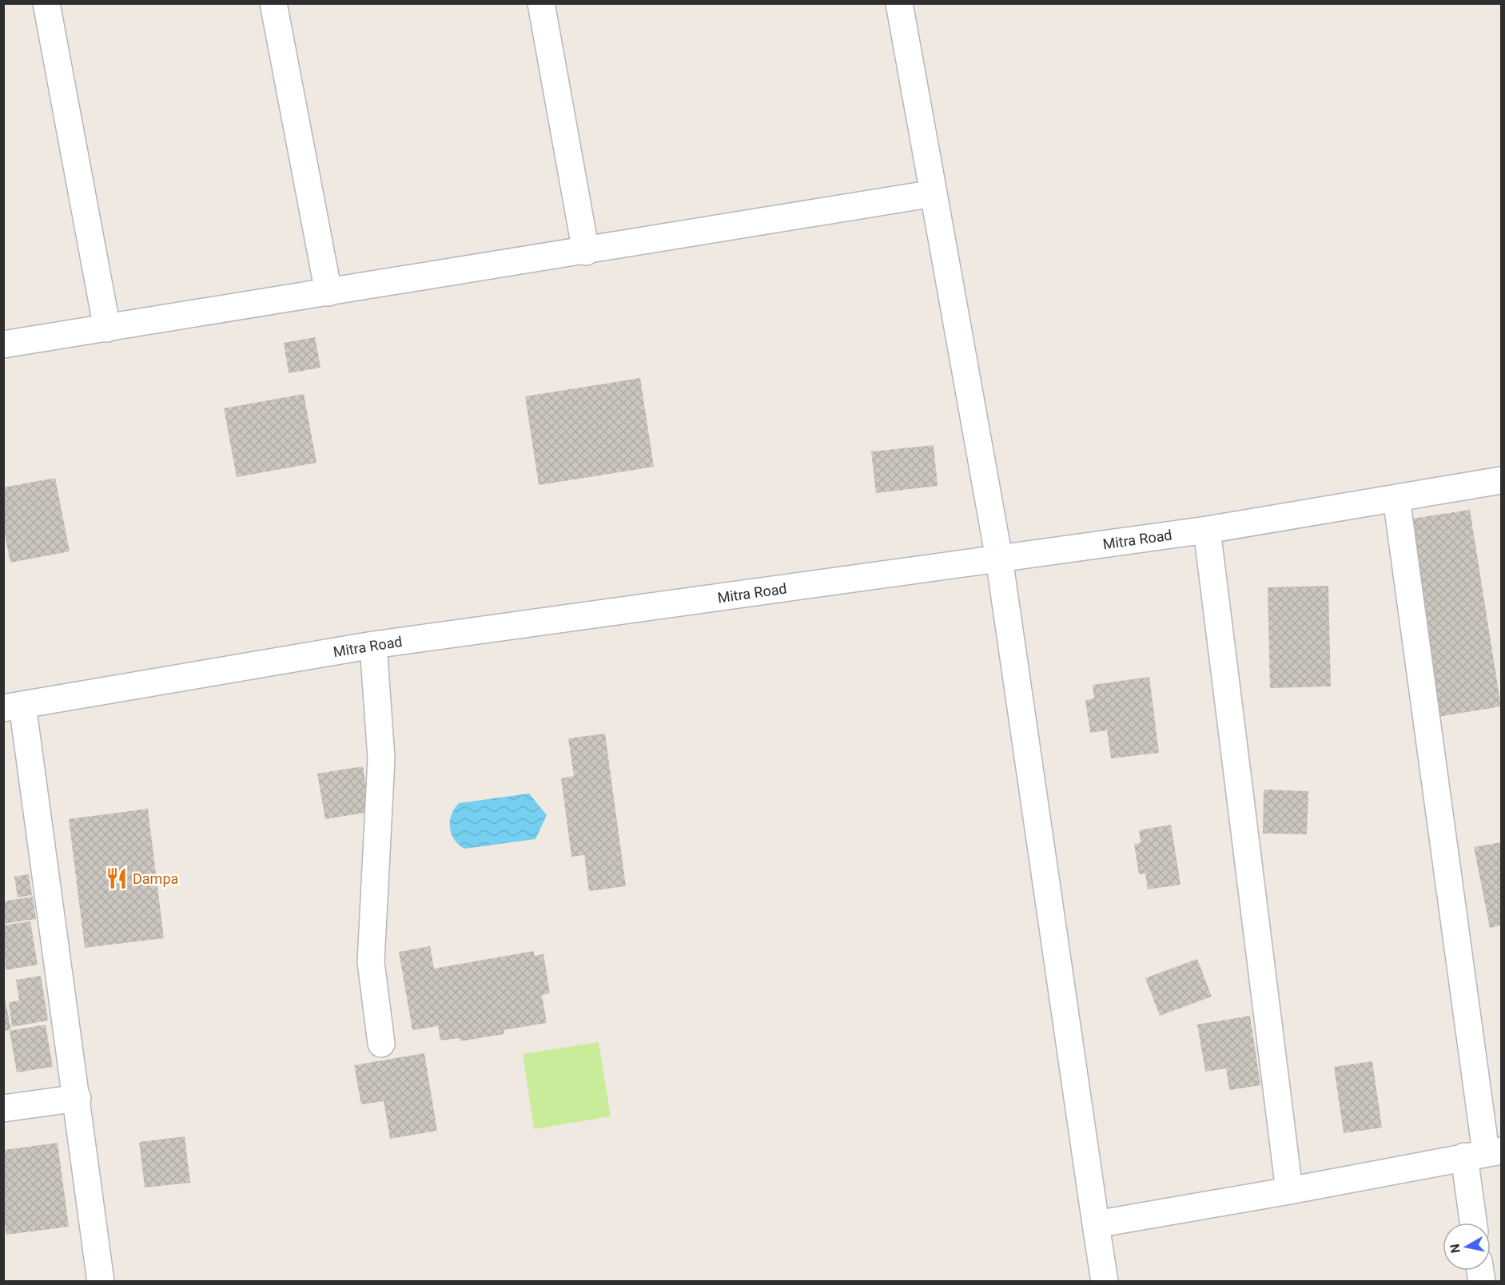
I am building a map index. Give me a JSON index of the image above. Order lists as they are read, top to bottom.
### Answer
{
  "streets": {
    "street": ["Mitra Road"]
  },
  "places": {
    "restaurant": ["Dampa"]
  },
  "north": "left"
}
